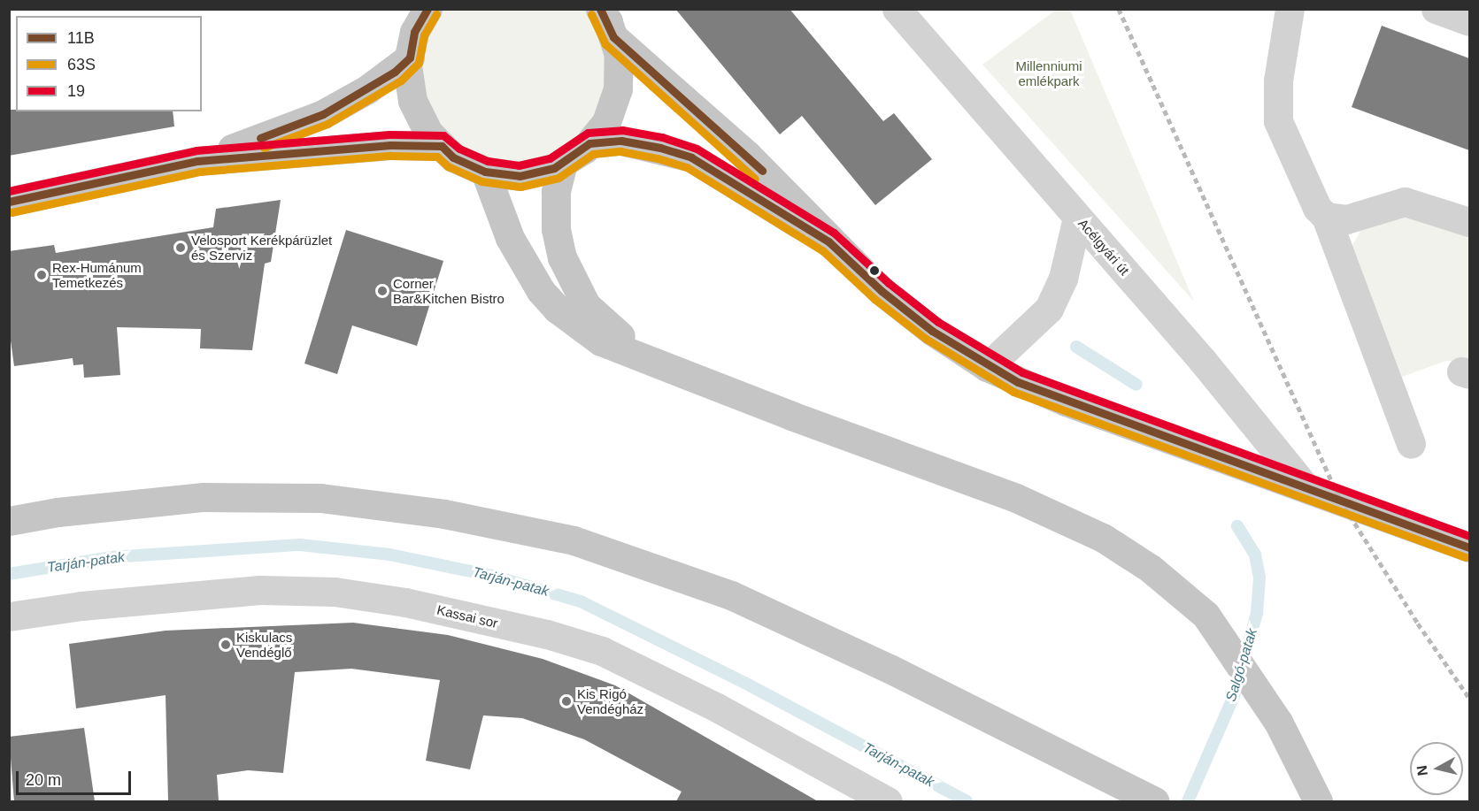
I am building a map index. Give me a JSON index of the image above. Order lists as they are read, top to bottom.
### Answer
{
  "streets": {
    "street": ["Acélgyári út", "Kassai sor"]
  },
  "water": ["Tarján-patak", "Salgó-patak"],
  "parks": ["Millenniumi emlékpark"],
  "places": [
    "Velosport Kerékpárüzlet és Szerviz",
    "Rex-Humánum Temetkezés",
    "Corner Bar&Kitchen Bistro",
    "Kiskulacs Vendéglő",
    "Kis Rigó Vendégház"
  ],
  "lines": ["transit line 11B", "transit line 63S", "transit line 19"],
  "legend": ["11B", "63S", "19"],
  "scale_bar": "20 m",
  "north": "left"
}
